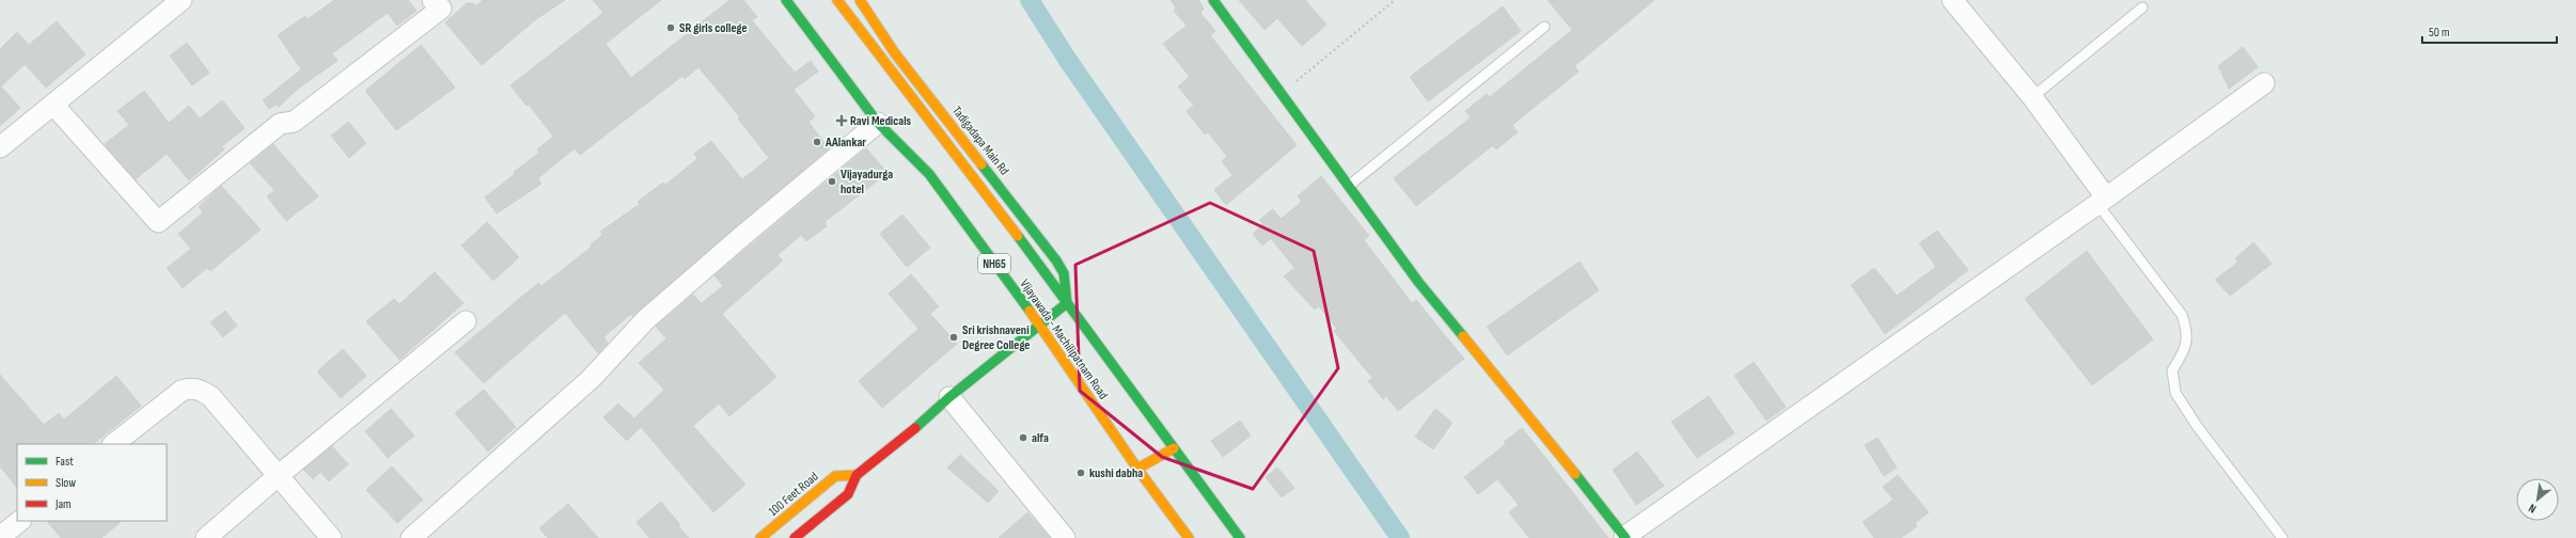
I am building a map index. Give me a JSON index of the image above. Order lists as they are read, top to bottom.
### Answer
{
  "streets": {
    "main road": [
      "Tadigadapa Main Rd",
      "NH65",
      "Vijayawada - Machilipatnam Road",
      "100 Feet Road"
    ]
  },
  "crossings": [
    ["Tadigadapa Main Rd", "Vijayawada - Machilipatnam Road"]
  ],
  "places": {
    "other": [
      "SR girls college",
      "AAlankar",
      "Vijayadurga hotel",
      "Sri krishnaveni Degree College",
      "alfa",
      "kushi dabha"
    ],
    "health": ["Ravi Medicals"]
  },
  "legend": ["Fast", "Slow", "Jam"],
  "scale_bar": "50 m",
  "north": "bottom left"
}
